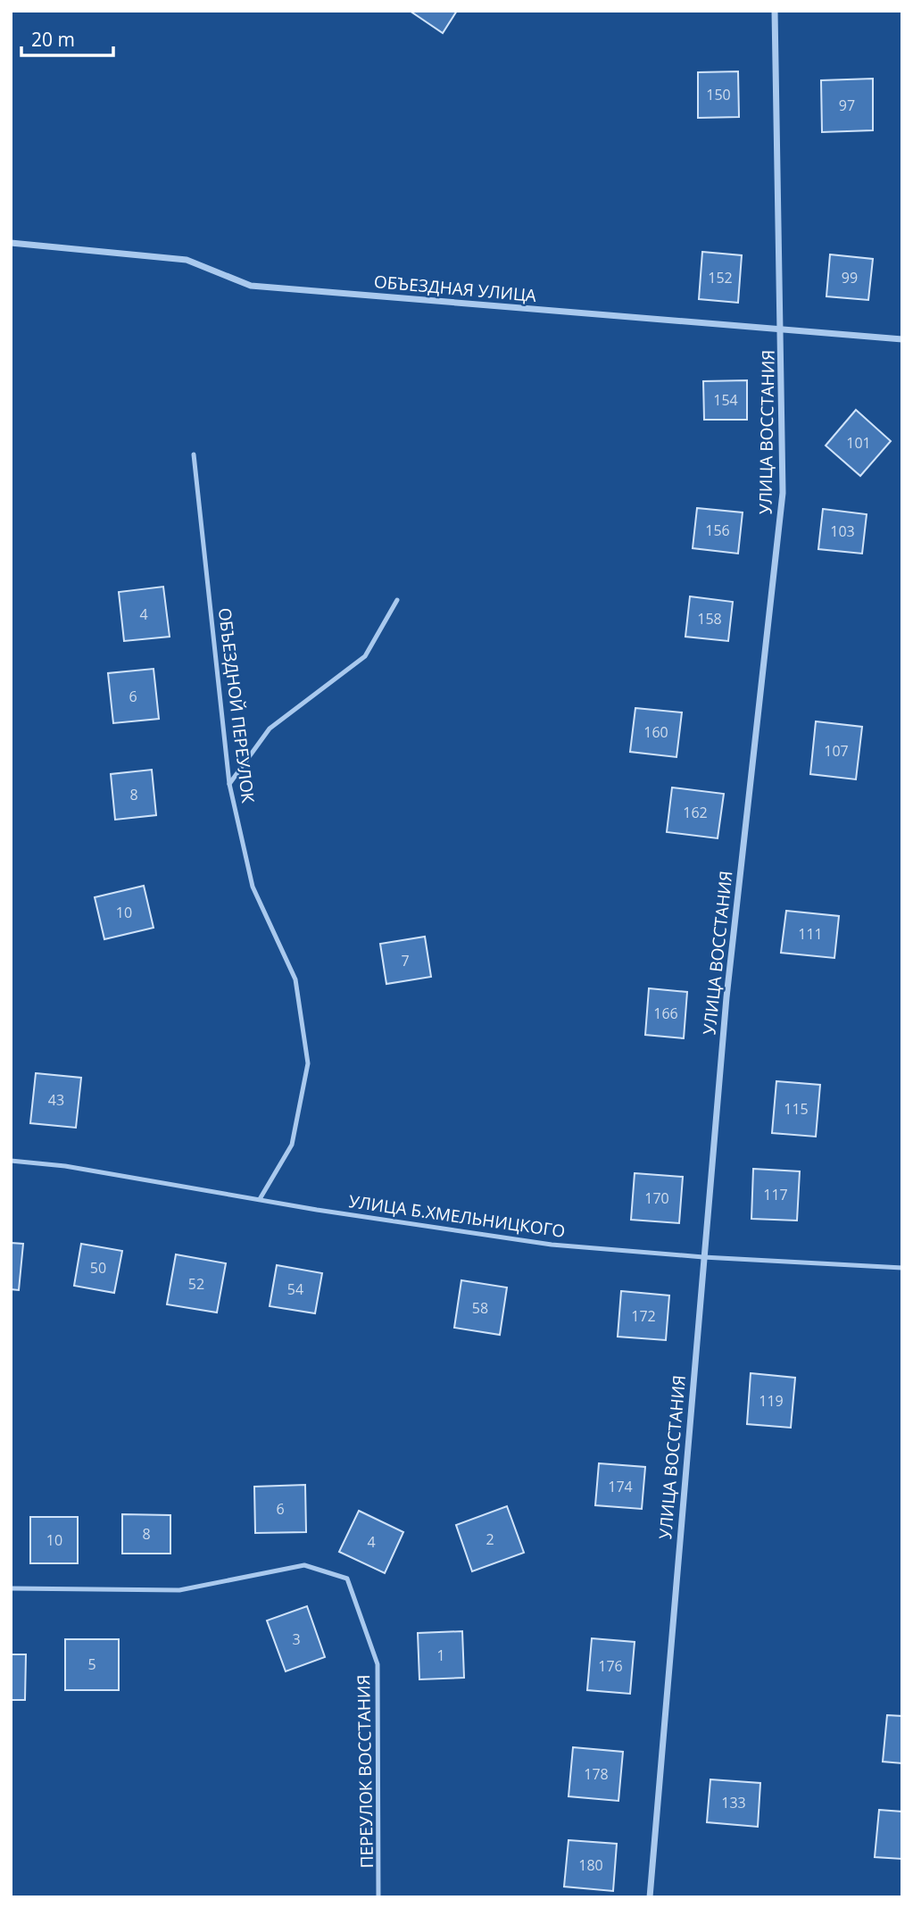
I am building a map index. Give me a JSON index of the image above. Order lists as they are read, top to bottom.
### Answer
{
  "streets": {
    "street": ["ОБЪЕЗДНАЯ УЛИЦА", "УЛИЦА ВОССТАНИЯ"],
    "lane": ["ОБЪЕЗДНОЙ ПЕРЕУЛОК", "УЛИЦА Б.ХМЕЛЬНИЦКОГО", "ПЕРЕУЛОК ВОССТАНИЯ"]
  },
  "crossings": [
    ["ОБЪЕЗДНАЯ УЛИЦА", "УЛИЦА ВОССТАНИЯ"],
    ["УЛИЦА ВОССТАНИЯ", "УЛИЦА Б.ХМЕЛЬНИЦКОГО"],
    ["ОБЪЕЗДНОЙ ПЕРЕУЛОК", "УЛИЦА Б.ХМЕЛЬНИЦКОГО"]
  ],
  "house_numbers": [
    "150",
    "97",
    "152",
    "99",
    "154",
    "101",
    "156",
    "103",
    "4",
    "158",
    "6",
    "160",
    "107",
    "8",
    "162",
    "10",
    "111",
    "7",
    "166",
    "43",
    "115",
    "117",
    "170",
    "50",
    "52",
    "54",
    "58",
    "172",
    "119",
    "174",
    "6",
    "8",
    "2",
    "10",
    "4",
    "3",
    "1",
    "5",
    "176",
    "178",
    "133",
    "180"
  ],
  "scale_bar": "20 m"
}
